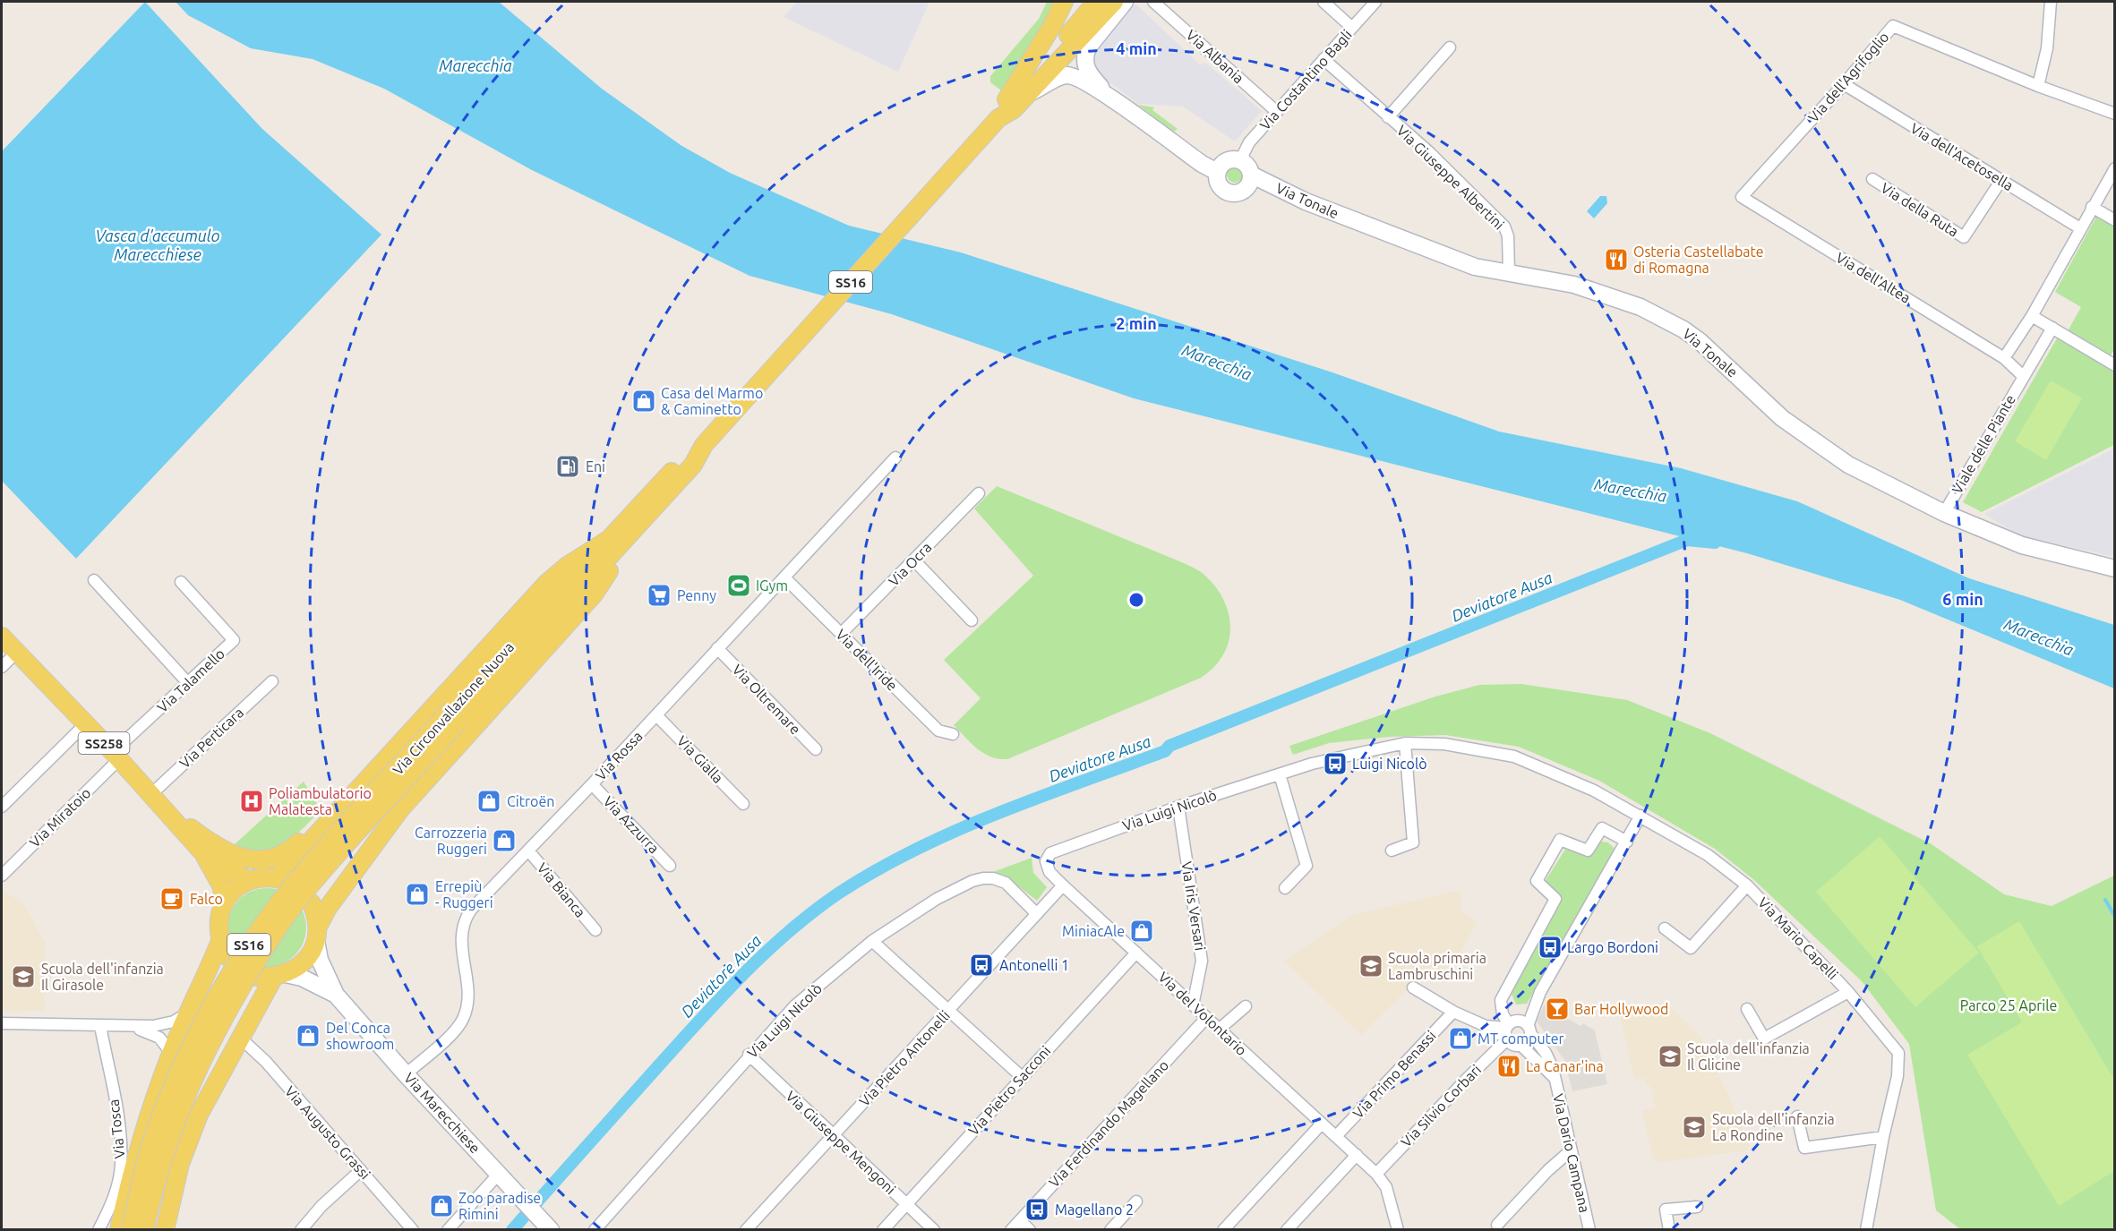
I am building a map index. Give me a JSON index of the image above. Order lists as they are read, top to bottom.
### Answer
{
  "streets": {
    "main road": ["SS16", "Via Circonvallazione Nuova", "SS258"],
    "street": [
      "Via Albania",
      "Via dell'Agrifoglio",
      "Via Costantino Bagli",
      "Via dell'Acetosella",
      "Via Giuseppe Albertini",
      "Via Tonale",
      "Via della Ruta",
      "Via dell'Altea",
      "Viale delle Piante",
      "Via Ocra",
      "Via dell'Iride",
      "Via Talamello",
      "Via Oltremare",
      "Via Perticara",
      "Via Rossa",
      "Via Gialla",
      "Via Luigi Nicolò",
      "Via Miratoio",
      "Via Azzurra",
      "Via Bianca",
      "Via Iris Versari",
      "Via Mario Capelli",
      "Via del Volontario",
      "Via Pietro Antonelli",
      "Via Primo Benassi",
      "Via Pietro Sacconi",
      "Via Silvio Corbari",
      "Via Marecchiese",
      "Via Ferdinando Magellano",
      "Via Tosca",
      "Via Augusto Grassi",
      "Via Giuseppe Mengoni",
      "Via Dario Campana"
    ]
  },
  "crossings": [
    ["Via Albania", "Via Costantino Bagli"],
    ["Via dell'Agrifoglio", "Via dell'Acetosella"],
    ["Via dell'Agrifoglio", "Via dell'Altea"],
    ["Via Costantino Bagli", "Via Giuseppe Albertini"],
    ["Via Costantino Bagli", "Via Tonale"],
    ["Via dell'Acetosella", "Via della Ruta"],
    ["Via Giuseppe Albertini", "Via Tonale"],
    ["Via Tonale", "Viale delle Piante"],
    ["Via Ocra", "Via dell'Iride"],
    ["Via dell'Iride", "Via Rossa"],
    ["Via Talamello", "SS258"],
    ["Via Talamello", "Via Miratoio"],
    ["Via Oltremare", "Via Rossa"],
    ["Via Perticara", "SS258"],
    ["SS258", "Via Miratoio"],
    ["Via Rossa", "Via Gialla"],
    ["Via Rossa", "Via Azzurra"],
    ["Via Rossa", "Via Bianca"],
    ["Via Rossa", "Via Marecchiese"],
    ["Via Luigi Nicolò", "Via Iris Versari"],
    ["Via Luigi Nicolò", "Via Mario Capelli"],
    ["Via Luigi Nicolò", "Via del Volontario"],
    ["Via Luigi Nicolò", "Via Pietro Antonelli"],
    ["Via Luigi Nicolò", "Via Giuseppe Mengoni"],
    ["Via Iris Versari", "Via del Volontario"],
    ["Via del Volontario", "Via Pietro Antonelli"],
    ["Via del Volontario", "Via Primo Benassi"],
    ["Via del Volontario", "Via Pietro Sacconi"],
    ["Via del Volontario", "Via Silvio Corbari"],
    ["Via del Volontario", "Via Ferdinando Magellano"],
    ["Via Pietro Antonelli", "Via Giuseppe Mengoni"],
    ["Via Pietro Sacconi", "Via Giuseppe Mengoni"]
  ],
  "water": ["Marecchia", "Vasca d'accumulo Marecchiese", "Deviatore Ausa"],
  "parks": ["Parco 25 Aprile"],
  "places": {
    "restaurant": ["Osteria Castellabate di Romagna", "La Canar'ina"],
    "shop": [
      "Casa del Marmo & Caminetto",
      "Citroën",
      "Carrozzeria Ruggeri",
      "Errepiù - Ruggeri",
      "MiniacAle",
      "Del Conca showroom",
      "MT computer",
      "Zoo paradise Rimini"
    ],
    "fuel station": ["Eni"],
    "sports": ["IGym"],
    "supermarket": ["Penny"],
    "bus stop": [
      "Luigi Nicolò",
      "Largo Bordoni",
      "Antonelli 1",
      "Magellano 2"
    ],
    "hospital": ["Poliambulatorio Malatesta"],
    "cafe": ["Falco"],
    "school or university": [
      "Scuola primaria Lambruschini",
      "Scuola dell'infanzia Il Girasole",
      "Scuola dell'infanzia Il Glicine",
      "Scuola dell'infanzia La Rondine"
    ],
    "bar": ["Bar Hollywood"]
  },
  "rings": ["4 min", "2 min", "6 min"]
}
